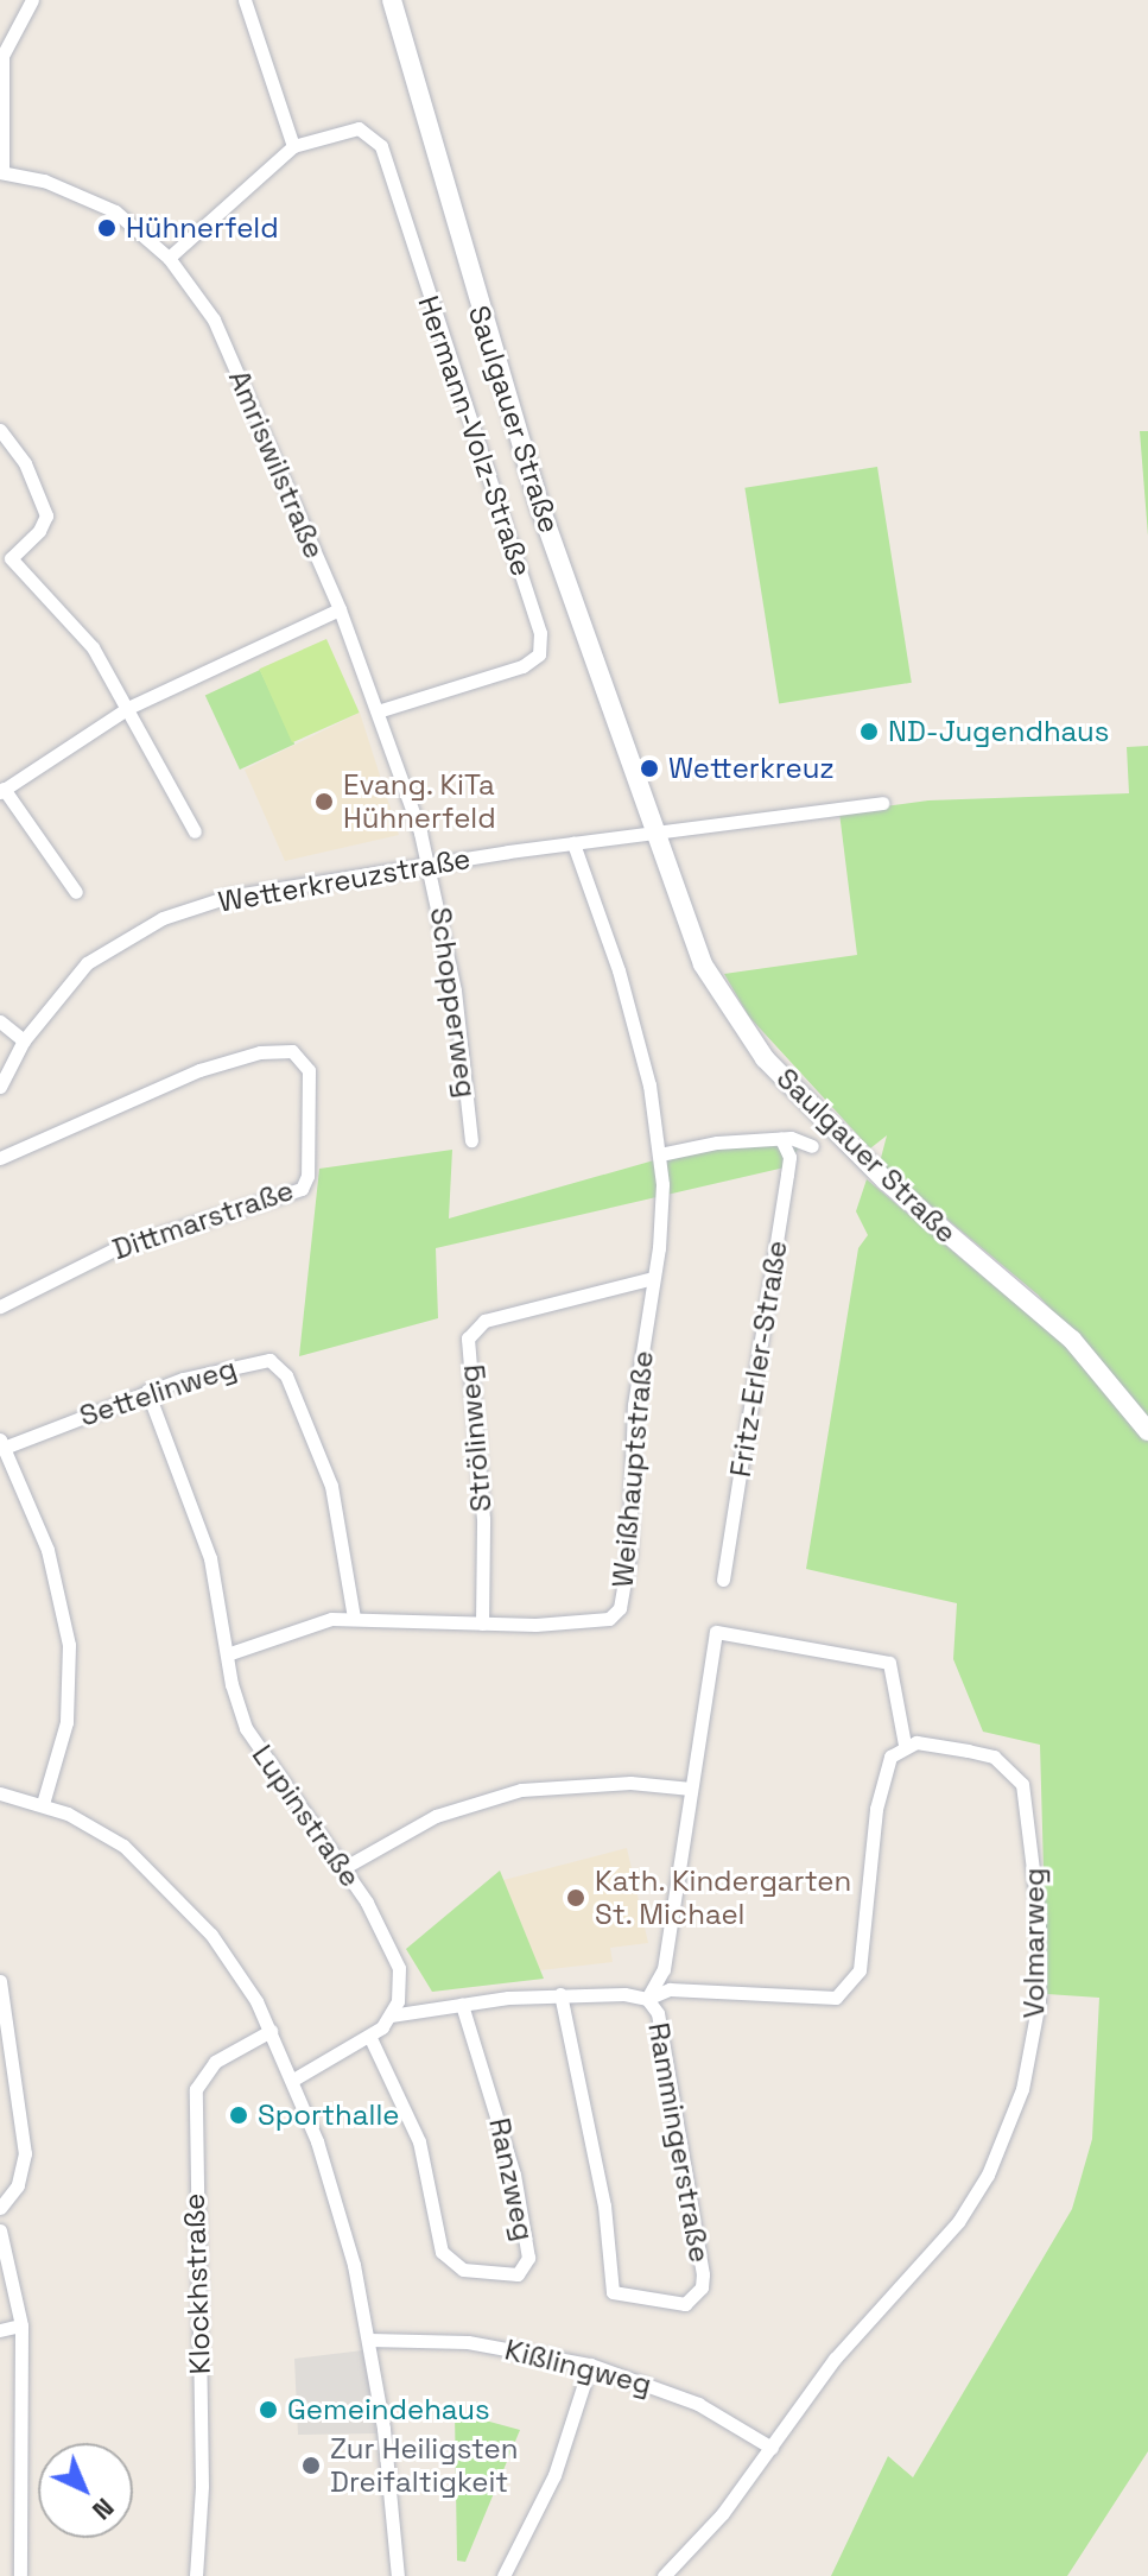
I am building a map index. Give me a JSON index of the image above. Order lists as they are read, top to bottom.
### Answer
{
  "streets": {
    "main road": ["Saulgauer Straße"],
    "street": [
      "Hermann-Volz-Straße",
      "Amriswilstraße",
      "Wetterkreuzstraße",
      "Schopperweg",
      "Dittmarstraße",
      "Fritz-Erler-Straße",
      "Settelinweg",
      "Strölinweg",
      "Weißhauptstraße",
      "Lupinstraße",
      "Volmarweg",
      "Rammingerstraße",
      "Ranzweg",
      "Klockhstraße",
      "Kißlingweg"
    ]
  },
  "crossings": [
    ["Saulgauer Straße", "Wetterkreuzstraße"],
    ["Hermann-Volz-Straße", "Amriswilstraße"],
    ["Amriswilstraße", "Wetterkreuzstraße"],
    ["Amriswilstraße", "Schopperweg"],
    ["Wetterkreuzstraße", "Schopperweg"],
    ["Wetterkreuzstraße", "Weißhauptstraße"],
    ["Settelinweg", "Weißhauptstraße"],
    ["Settelinweg", "Lupinstraße"],
    ["Strölinweg", "Weißhauptstraße"],
    ["Weißhauptstraße", "Lupinstraße"],
    ["Lupinstraße", "Rammingerstraße"],
    ["Volmarweg", "Rammingerstraße"],
    ["Volmarweg", "Kißlingweg"],
    ["Rammingerstraße", "Ranzweg"]
  ],
  "places": [
    "Hühnerfeld",
    "ND-Jugendhaus",
    "Wetterkreuz",
    "Evang. KiTa Hühnerfeld",
    "Kath. Kindergarten St. Michael",
    "Sporthalle",
    "Gemeindehaus",
    "Zur Heiligsten Dreifaltigkeit"
  ],
  "north": "bottom right"
}
